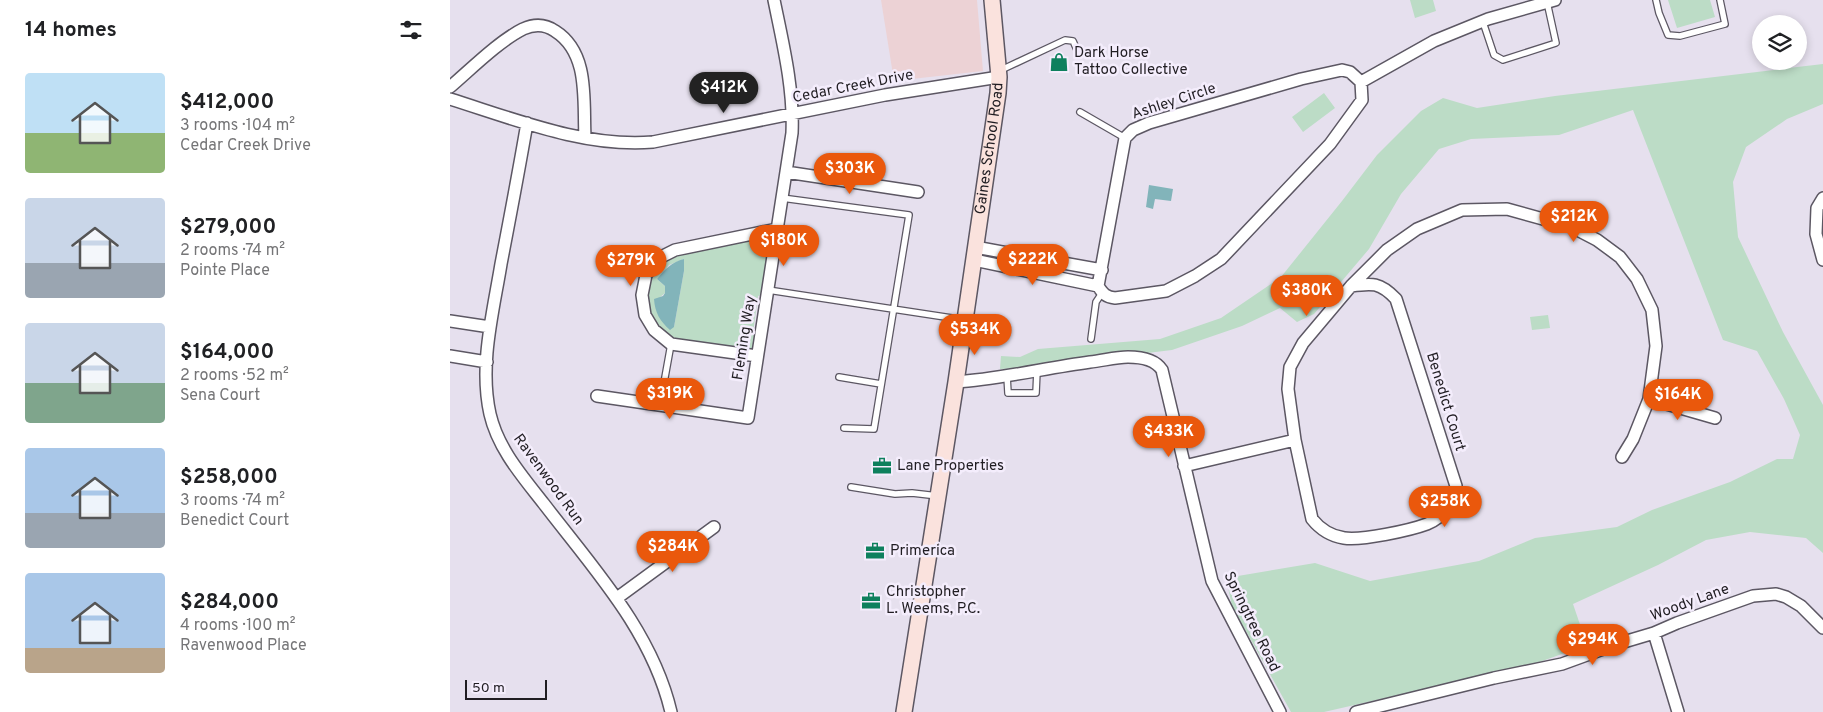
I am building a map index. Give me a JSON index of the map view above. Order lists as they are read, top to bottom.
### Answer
{
  "streets": {
    "main road": ["Gaines School Road"],
    "street": [
      "Cedar Creek Drive",
      "Ashley Circle",
      "Fleming Way",
      "Benedict Court",
      "Ravenwood Run",
      "Woody Lane",
      "Springtree Road"
    ]
  },
  "crossings": [
    ["Cedar Creek Drive", "Gaines School Road"],
    ["Cedar Creek Drive", "Fleming Way"],
    ["Cedar Creek Drive", "Ravenwood Run"],
    ["Gaines School Road", "Springtree Road"]
  ],
  "places": {
    "shop": ["Dark Horse Tattoo Collective"],
    "office": ["Lane Properties", "Primerica", "Christopher L. Weems, P.C."]
  },
  "scale_bar": "50 m",
  "page": {
    "heading": "14 homes",
    "list": [
      {
        "name": "$412,000",
        "note": "3 rooms · 104 m² · Cedar Creek Drive"
      },
      {
        "name": "$279,000",
        "note": "2 rooms · 74 m² · Pointe Place"
      },
      {
        "name": "$164,000",
        "note": "2 rooms · 52 m² · Sena Court"
      },
      {
        "name": "$258,000",
        "note": "3 rooms · 74 m² · Benedict Court"
      },
      {
        "name": "$284,000",
        "note": "4 rooms · 100 m² · Ravenwood Place"
      }
    ],
    "price": [
      "$412K",
      "$303K",
      "$212K",
      "$180K",
      "$222K",
      "$279K",
      "$380K",
      "$534K",
      "$319K",
      "$164K",
      "$433K",
      "$258K",
      "$284K",
      "$294K"
    ],
    "scale": "50 m"
  }
}
